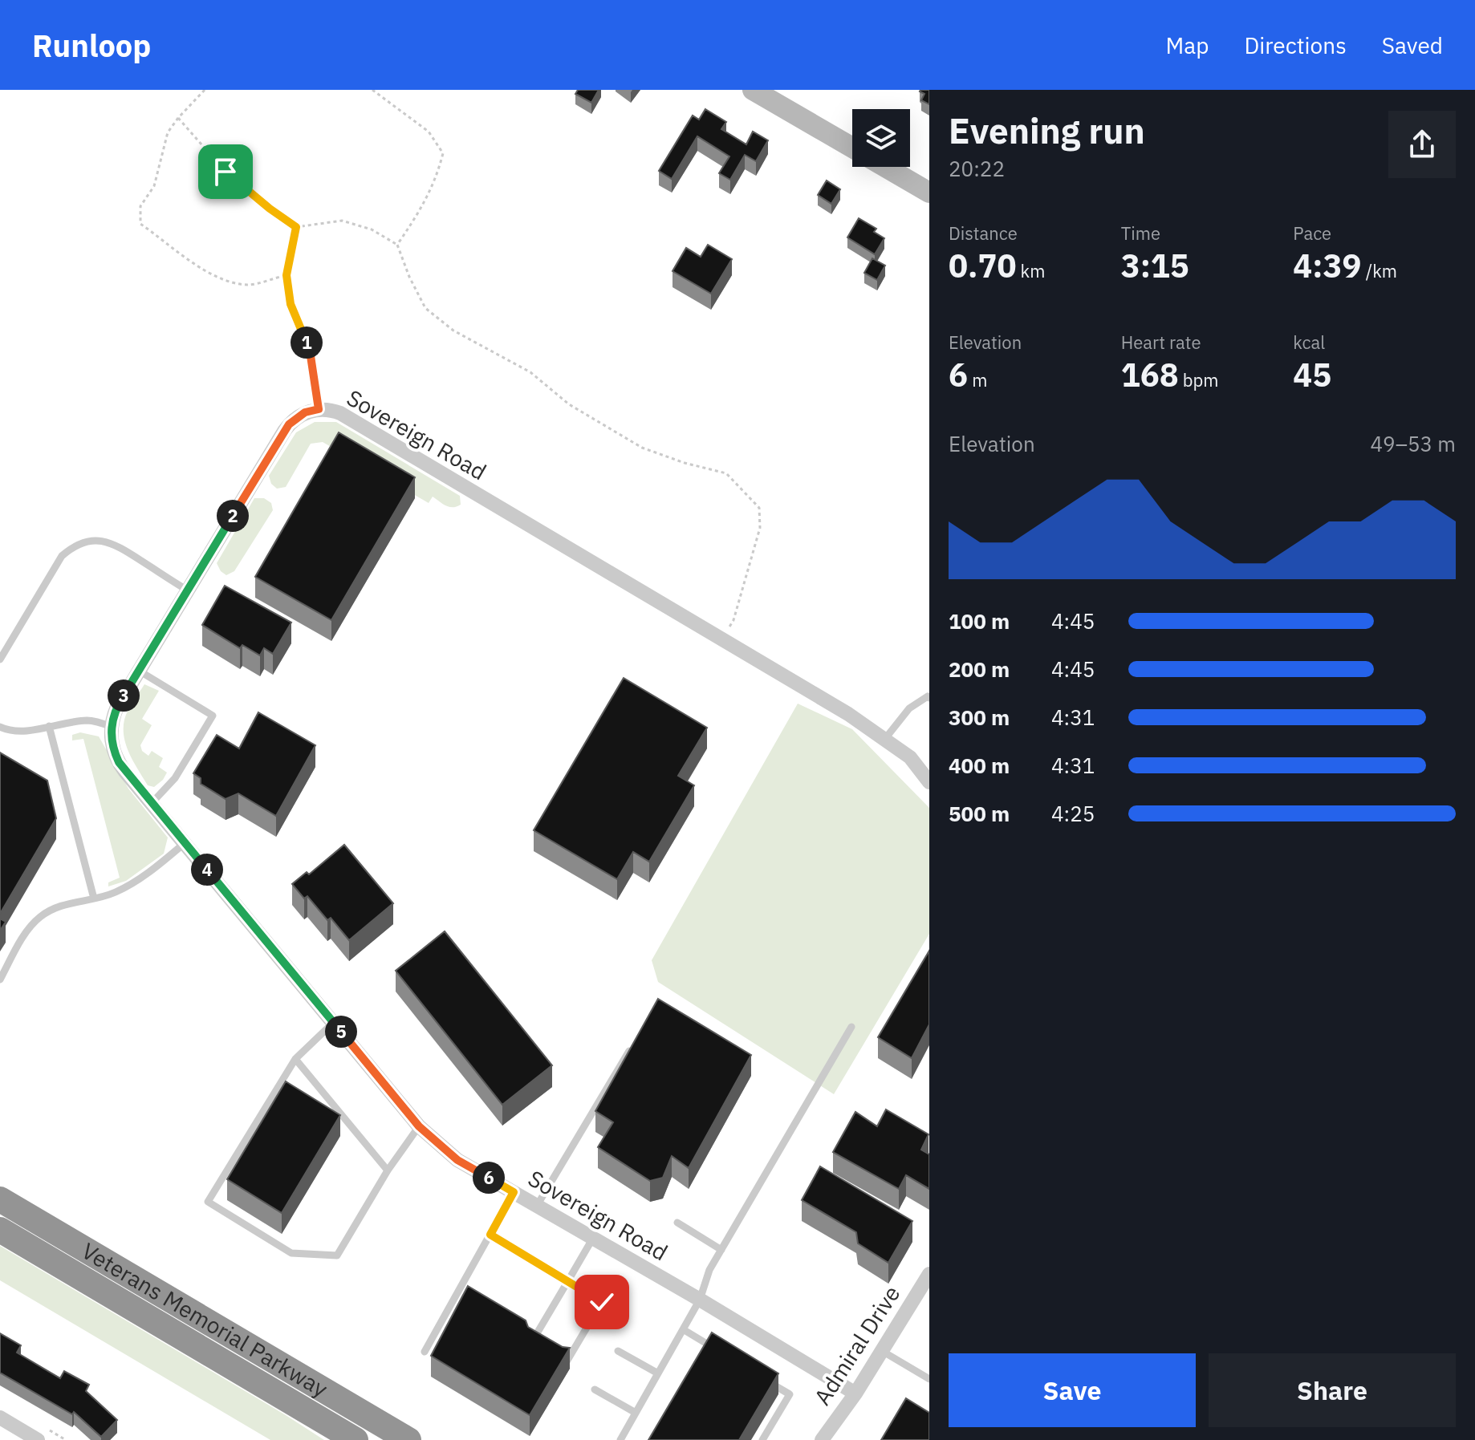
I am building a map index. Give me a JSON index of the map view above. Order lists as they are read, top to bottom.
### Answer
{
  "streets": {
    "highway": ["Veterans Memorial Parkway"],
    "street": ["Sovereign Road", "Admiral Drive"]
  },
  "crossings": [
    ["Sovereign Road", "Admiral Drive"]
  ],
  "page": {
    "header": "Runloop",
    "nav": ["Map", "Directions", "Saved"],
    "heading": ["Evening run", "20:22"],
    "stats": [
      ["Distance", "0.70 km"],
      ["Time", "3:15"],
      ["Pace", "4:39 /km"],
      ["Elevation", "6 m"],
      ["Heart rate", "168 bpm"],
      ["kcal", "45"]
    ],
    "pins": [
      "1",
      "2",
      "3",
      "4",
      "5",
      "6"
    ],
    "chart": ["Elevation", "49–53 m"],
    "list": [
      {
        "name": "100 m",
        "note": "4:45"
      },
      {
        "name": "200 m",
        "note": "4:45"
      },
      {
        "name": "300 m",
        "note": "4:31"
      },
      {
        "name": "400 m",
        "note": "4:31"
      },
      {
        "name": "500 m",
        "note": "4:25"
      }
    ],
    "buttons": ["Save", "Share"]
  }
}
